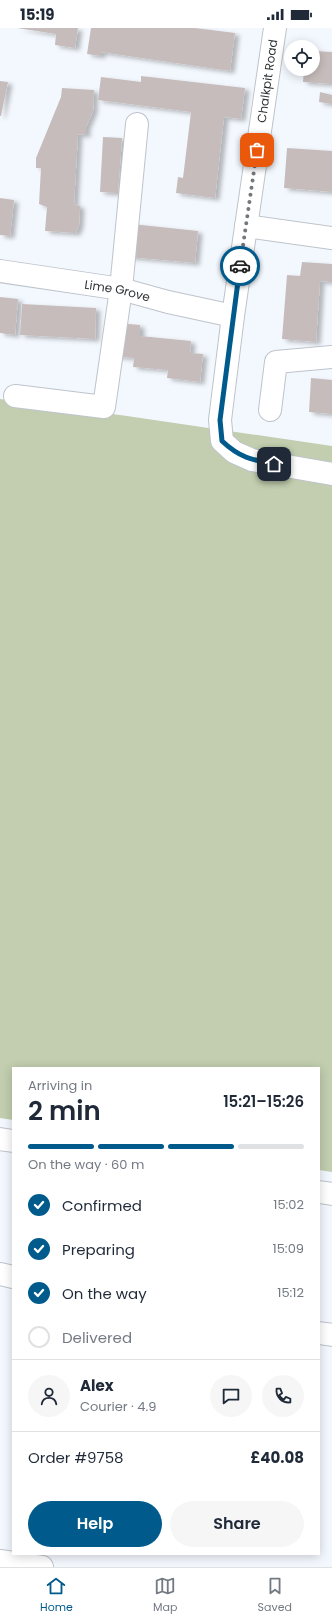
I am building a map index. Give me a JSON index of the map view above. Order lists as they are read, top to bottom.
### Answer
{
  "streets": {
    "street": ["Chalkpit Road", "Lime Grove"]
  },
  "crossings": [
    ["Chalkpit Road", "Lime Grove"]
  ],
  "page": {
    "status": "15:19",
    "heading": ["2 min", "Arriving in", "15:21–15:26"],
    "panel": [
      "Alex",
      "Courier · 4.9",
      "Order #9758",
      "£40.08"
    ],
    "bar": "On the way · 60 m",
    "list": [
      ["Confirmed", "15:02"],
      ["Preparing", "15:09"],
      ["On the way", "15:12"],
      "Delivered"
    ],
    "buttons": ["Help", "Share"],
    "tabs": ["Home", "Map", "Saved"]
  }
}
